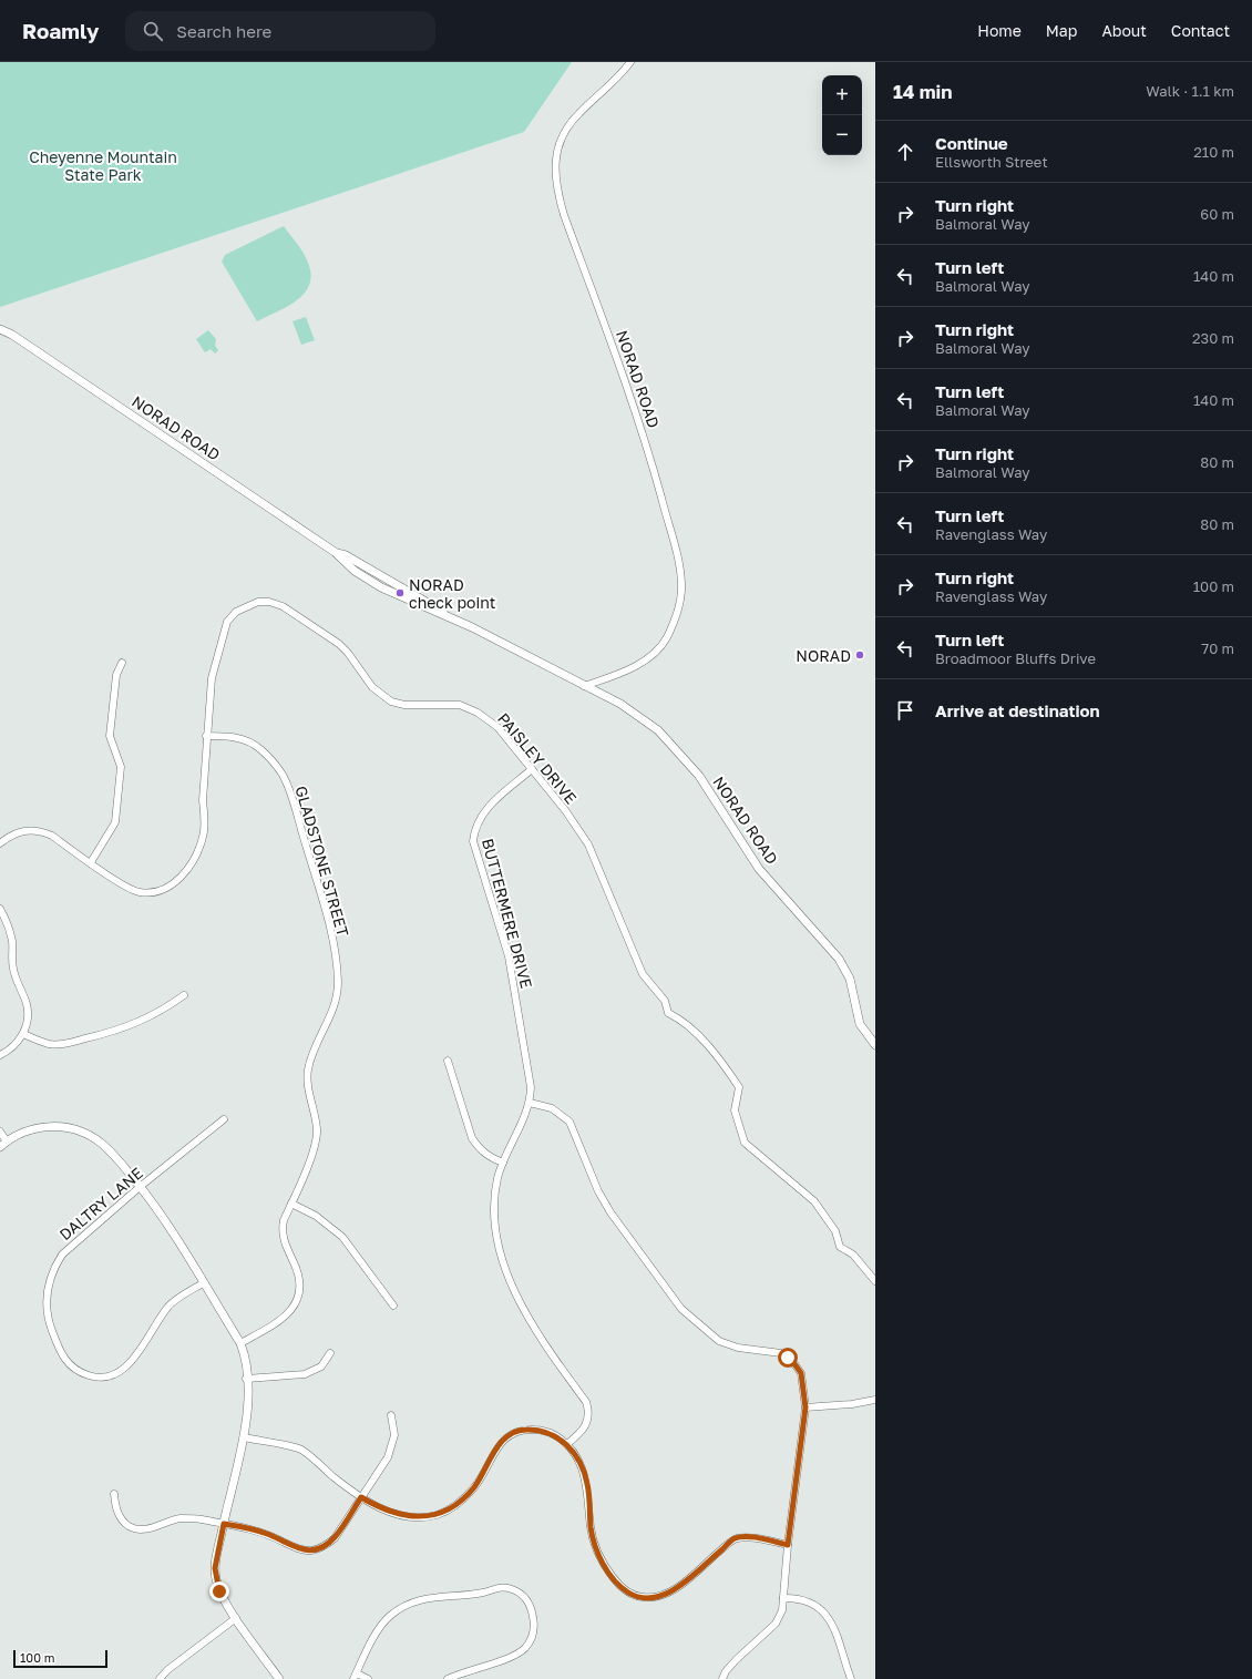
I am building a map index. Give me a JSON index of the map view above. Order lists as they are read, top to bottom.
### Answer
{
  "streets": {
    "street": [
      "NORAD ROAD",
      "PAISLEY DRIVE",
      "GLADSTONE STREET",
      "BUTTERMERE DRIVE",
      "DALTRY LANE"
    ]
  },
  "crossings": [
    ["PAISLEY DRIVE", "GLADSTONE STREET"],
    ["PAISLEY DRIVE", "BUTTERMERE DRIVE"]
  ],
  "parks": ["Cheyenne Mountain State Park"],
  "places": ["NORAD check point", "NORAD"],
  "scale_bar": "100 m",
  "page": {
    "header": "Roamly",
    "search": "Search here",
    "nav": [
      "Home",
      "Map",
      "About",
      "Contact"
    ],
    "heading": ["14 min", "Walk · 1.1 km"],
    "map_buttons": ["+", "−"],
    "list": [
      ["Continue", "Ellsworth Street", "210 m"],
      ["Turn right", "Balmoral Way", "60 m"],
      ["Turn left", "Balmoral Way", "140 m"],
      ["Turn right", "Balmoral Way", "230 m"],
      ["Turn left", "Balmoral Way", "140 m"],
      ["Turn right", "Balmoral Way", "80 m"],
      ["Turn left", "Ravenglass Way", "80 m"],
      ["Turn right", "Ravenglass Way", "100 m"],
      ["Turn left", "Broadmoor Bluffs Drive", "70 m"],
      "Arrive at destination"
    ],
    "scale": "100 m"
  }
}
